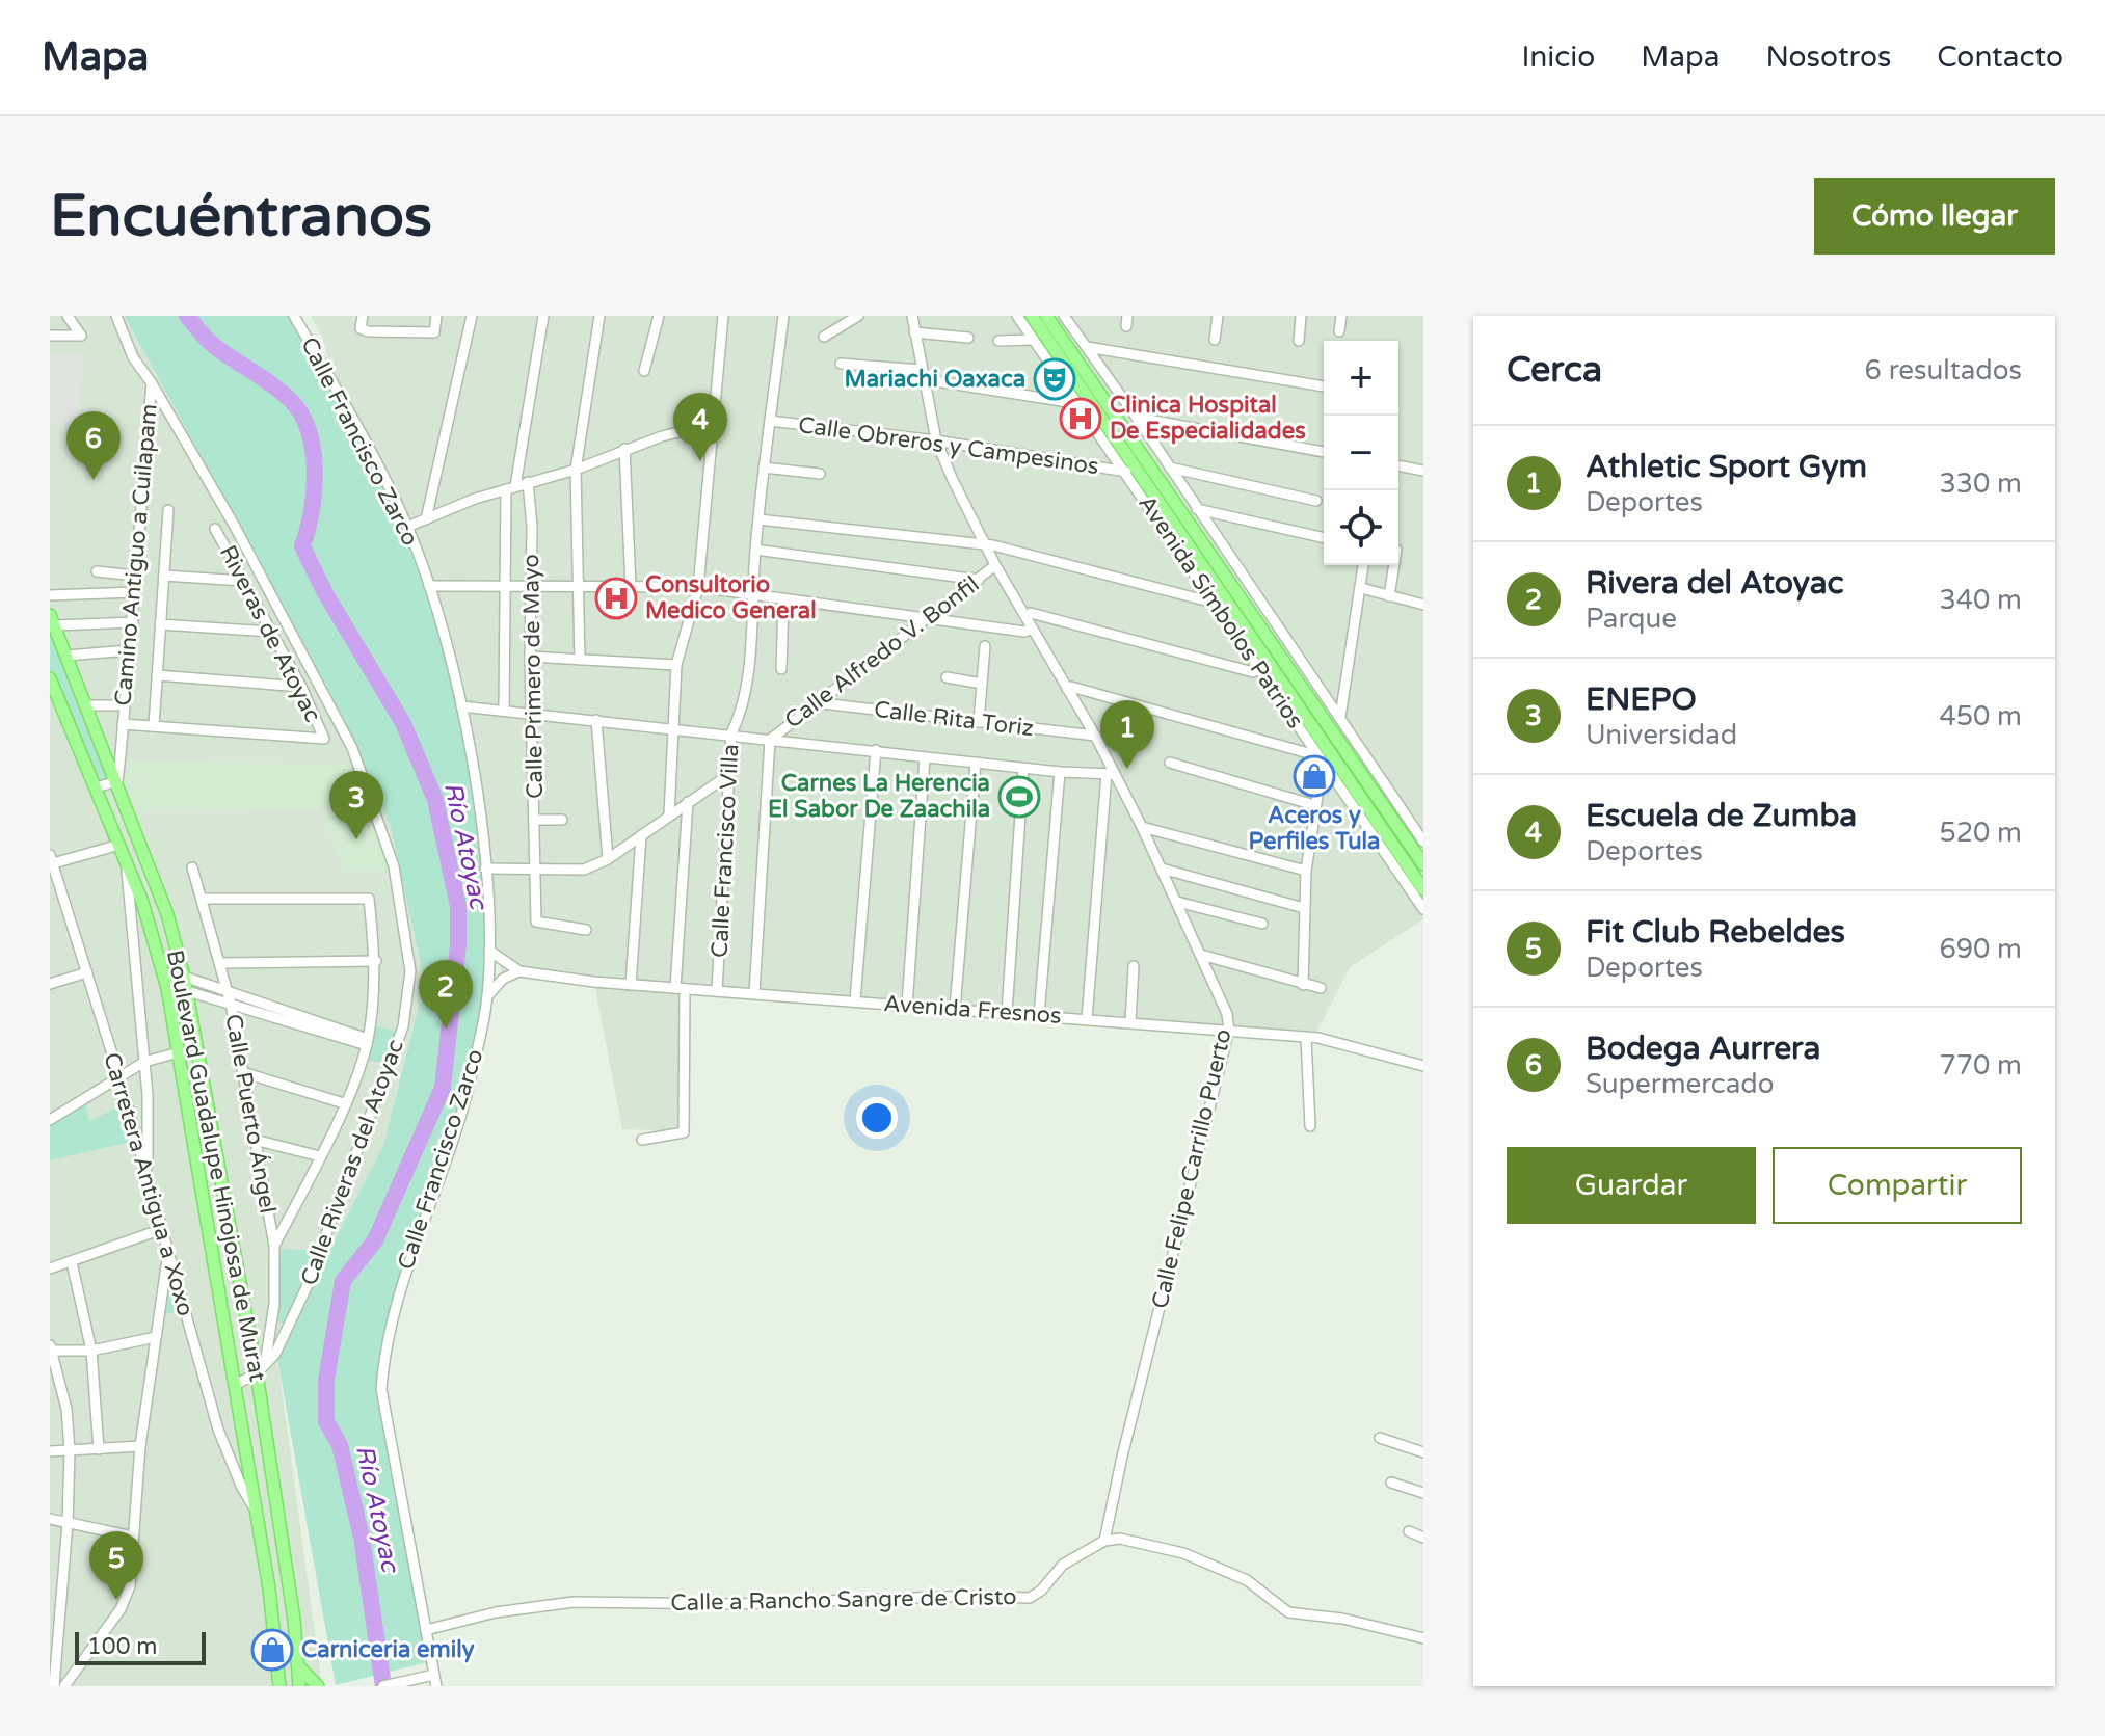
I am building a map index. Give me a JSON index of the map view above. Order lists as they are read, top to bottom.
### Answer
{
  "streets": {
    "main road": ["Avenida Símbolos Patrios", "Boulevard Guadalupe Hinojosa de Murat"],
    "street": [
      "Calle Francisco Zarco",
      "Calle Obreros y Campesinos",
      "Camino Antiguo a Cuilapam",
      "Riveras de Atoyac",
      "Calle Alfredo V. Bonfil",
      "Calle Primero de Mayo",
      "Calle Rita Toriz",
      "Calle Francisco Villa",
      "Avenida Fresnos",
      "Calle Puerto Ángel",
      "Calle Riveras del Atoyac",
      "Calle Felipe Carrillo Puerto",
      "Carretera Antigua a Xoxo",
      "Calle a Rancho Sangre de Cristo"
    ]
  },
  "crossings": [
    ["Calle Francisco Zarco", "Avenida Fresnos"],
    ["Calle Francisco Zarco", "Calle a Rancho Sangre de Cristo"],
    ["Calle Obreros y Campesinos", "Avenida Símbolos Patrios"],
    ["Calle Obreros y Campesinos", "Calle Francisco Villa"],
    ["Calle Obreros y Campesinos", "Calle Felipe Carrillo Puerto"],
    ["Camino Antiguo a Cuilapam", "Calle Riveras del Atoyac"],
    ["Camino Antiguo a Cuilapam", "Boulevard Guadalupe Hinojosa de Murat"],
    ["Calle Alfredo V. Bonfil", "Calle Rita Toriz"],
    ["Calle Alfredo V. Bonfil", "Calle Felipe Carrillo Puerto"],
    ["Calle Rita Toriz", "Calle Felipe Carrillo Puerto"],
    ["Calle Francisco Villa", "Avenida Fresnos"],
    ["Avenida Fresnos", "Calle Felipe Carrillo Puerto"],
    ["Calle Puerto Ángel", "Calle Riveras del Atoyac"],
    ["Calle Puerto Ángel", "Boulevard Guadalupe Hinojosa de Murat"],
    ["Calle Riveras del Atoyac", "Boulevard Guadalupe Hinojosa de Murat"],
    ["Boulevard Guadalupe Hinojosa de Murat", "Carretera Antigua a Xoxo"],
    ["Calle Felipe Carrillo Puerto", "Calle a Rancho Sangre de Cristo"]
  ],
  "water": ["Río Atoyac"],
  "places": {
    "theatre": ["Mariachi Oaxaca"],
    "hospital": ["Clinica Hospital De Especialidades", "Consultorio Medico General"],
    "shop": ["Aceros y Perfiles Tula", "Carniceria emily"],
    "sports": ["Carnes La Herencia El Sabor De Zaachila"]
  },
  "scale_bar": "100 m",
  "page": {
    "header": "Mapa",
    "nav": [
      "Inicio",
      "Mapa",
      "Nosotros",
      "Contacto"
    ],
    "buttons": [
      "Cómo llegar",
      ["Guardar", "Compartir"]
    ],
    "title": "Encuéntranos",
    "heading": ["Cerca", "6 resultados"],
    "map_buttons": ["+", "−"],
    "pins": [
      "4",
      "6",
      "1",
      "3",
      "2",
      "5"
    ],
    "list": [
      {
        "mark": "1",
        "name": "Athletic Sport Gym",
        "note": "Deportes",
        "value": "330 m"
      },
      {
        "mark": "2",
        "name": "Rivera del Atoyac",
        "note": "Parque",
        "value": "340 m"
      },
      {
        "mark": "3",
        "name": "ENEPO",
        "note": "Universidad",
        "value": "450 m"
      },
      {
        "mark": "4",
        "name": "Escuela de Zumba",
        "note": "Deportes",
        "value": "520 m"
      },
      {
        "mark": "5",
        "name": "Fit Club Rebeldes",
        "note": "Deportes",
        "value": "690 m"
      },
      {
        "mark": "6",
        "name": "Bodega Aurrera",
        "note": "Supermercado",
        "value": "770 m"
      }
    ],
    "scale": "100 m"
  }
}
